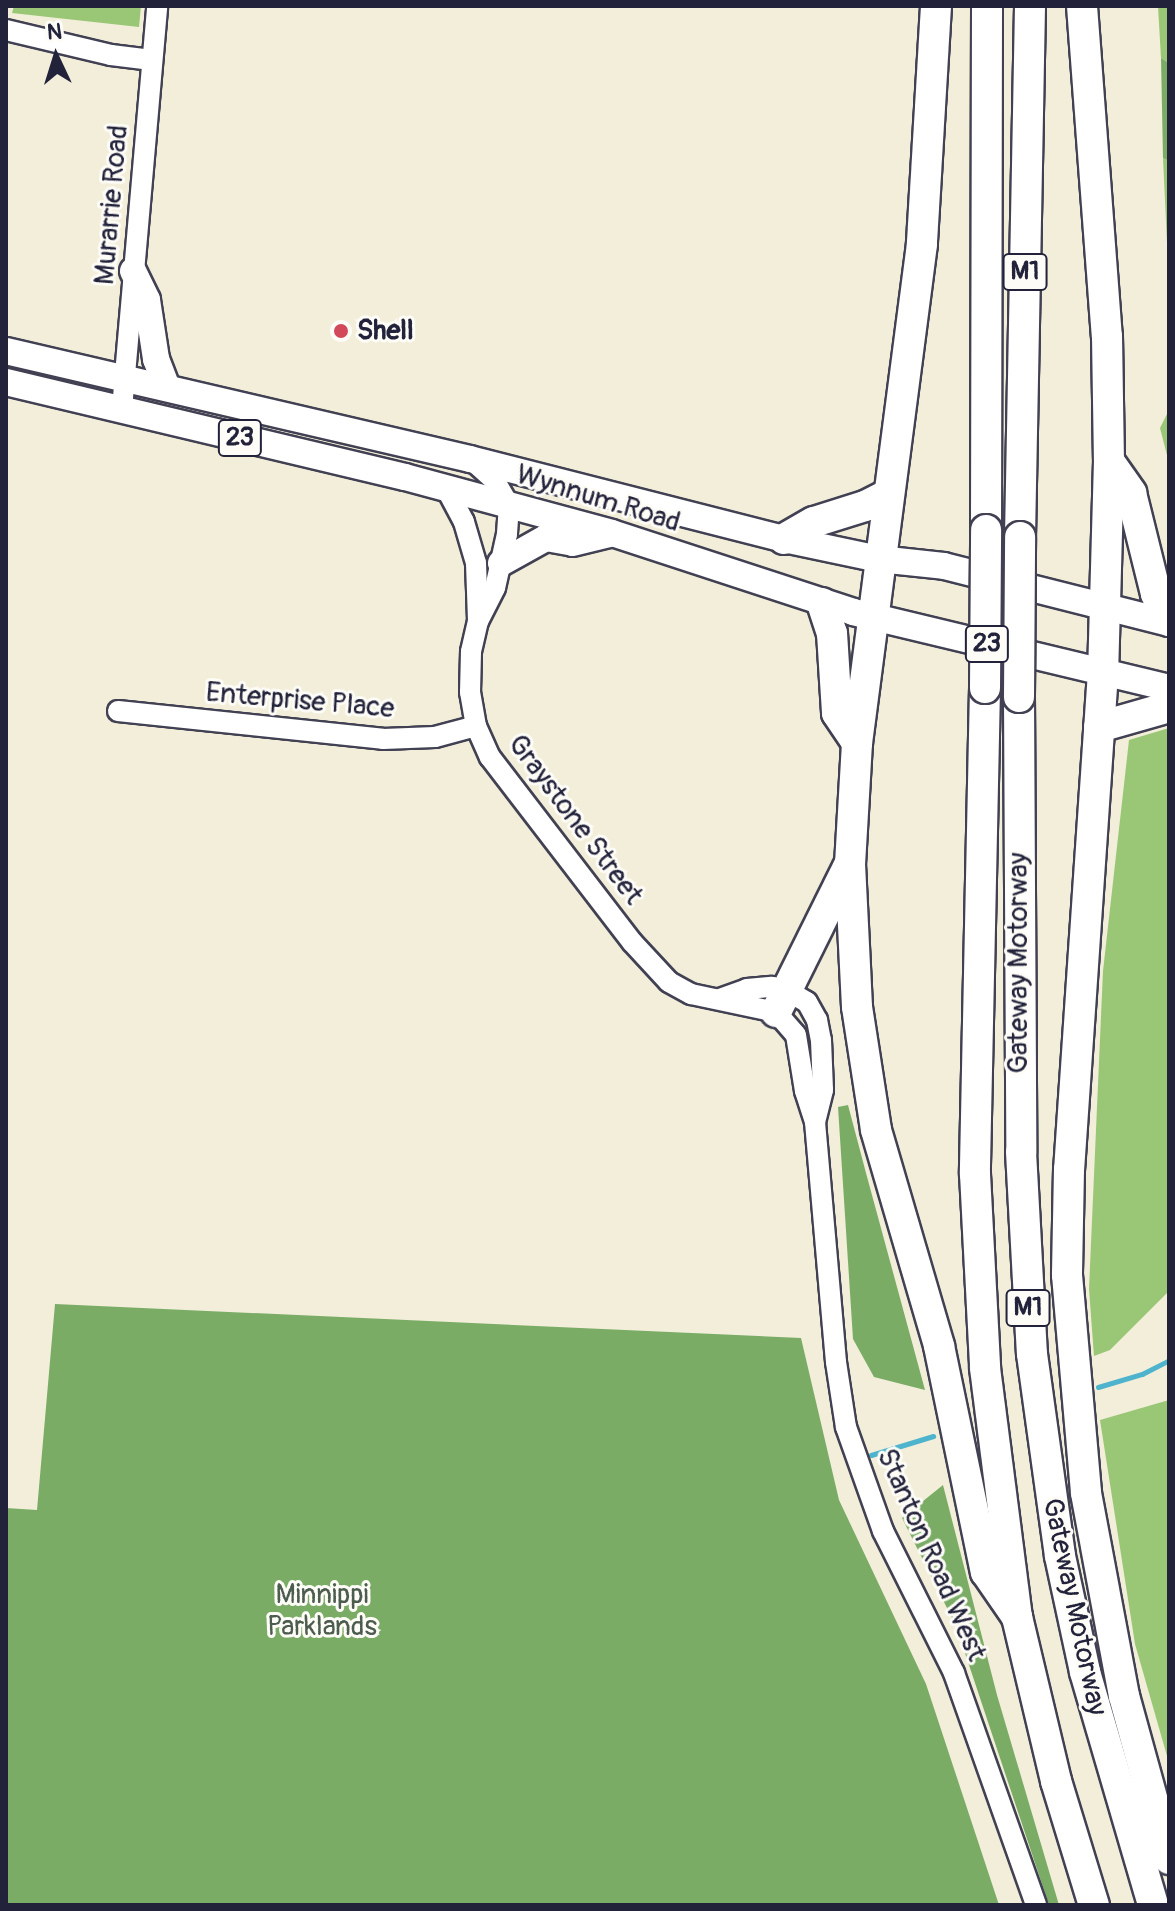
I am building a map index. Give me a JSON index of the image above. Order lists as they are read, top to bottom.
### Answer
{
  "streets": {
    "highway": ["M1", "Gateway Motorway"],
    "main road": ["23", "Wynnum Road"],
    "street": [
      "Murarrie Road",
      "Enterprise Place",
      "Graystone Street",
      "Stanton Road West"
    ]
  },
  "crossings": [
    ["Murarrie Road", "Wynnum Road"],
    ["Wynnum Road", "Graystone Street"],
    ["Enterprise Place", "Graystone Street"],
    ["Graystone Street", "Stanton Road West"]
  ],
  "parks": ["Minnippi Parklands"],
  "places": ["Shell"],
  "north": "top"
}
